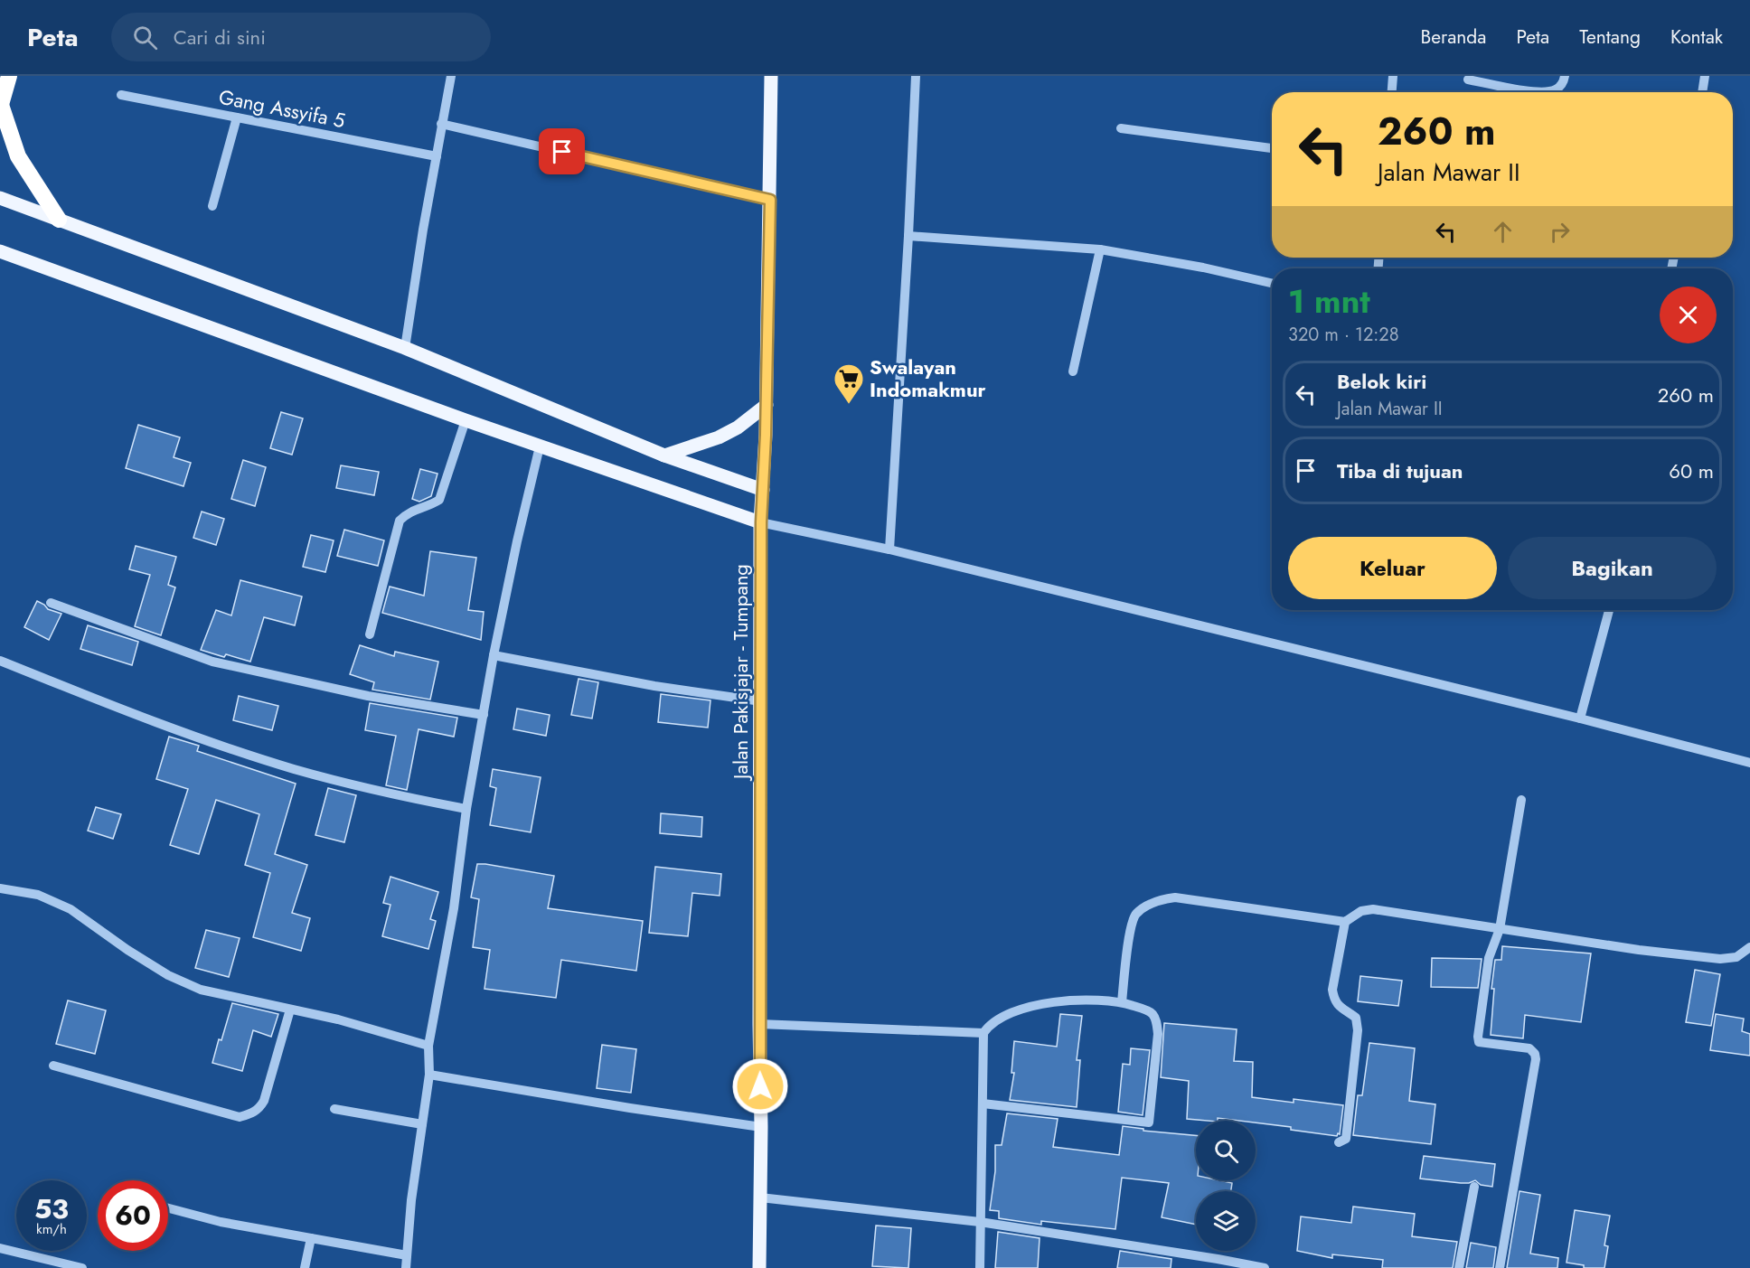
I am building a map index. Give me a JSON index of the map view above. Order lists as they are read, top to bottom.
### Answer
{
  "streets": {
    "main road": ["Jalan Pakisjajar - Tumpang"],
    "street": ["Gang Assyifa 5"]
  },
  "places": {
    "supermarket": ["Swalayan Indomakmur"]
  },
  "page": {
    "header": "Peta",
    "search": "Cari di sini",
    "nav": [
      "Beranda",
      "Peta",
      "Tentang",
      "Kontak"
    ],
    "turn": ["260 m", "Jalan Mawar II"],
    "heading": ["1 mnt", "320 m · 12:28"],
    "list": [
      {
        "name": "Belok kiri",
        "note": "Jalan Mawar II",
        "value": "260 m"
      },
      {
        "name": "Tiba di tujuan",
        "value": "60 m"
      }
    ],
    "buttons": ["Keluar", "Bagikan"],
    "speed": "53 km/h",
    "limit": "60"
  }
}
